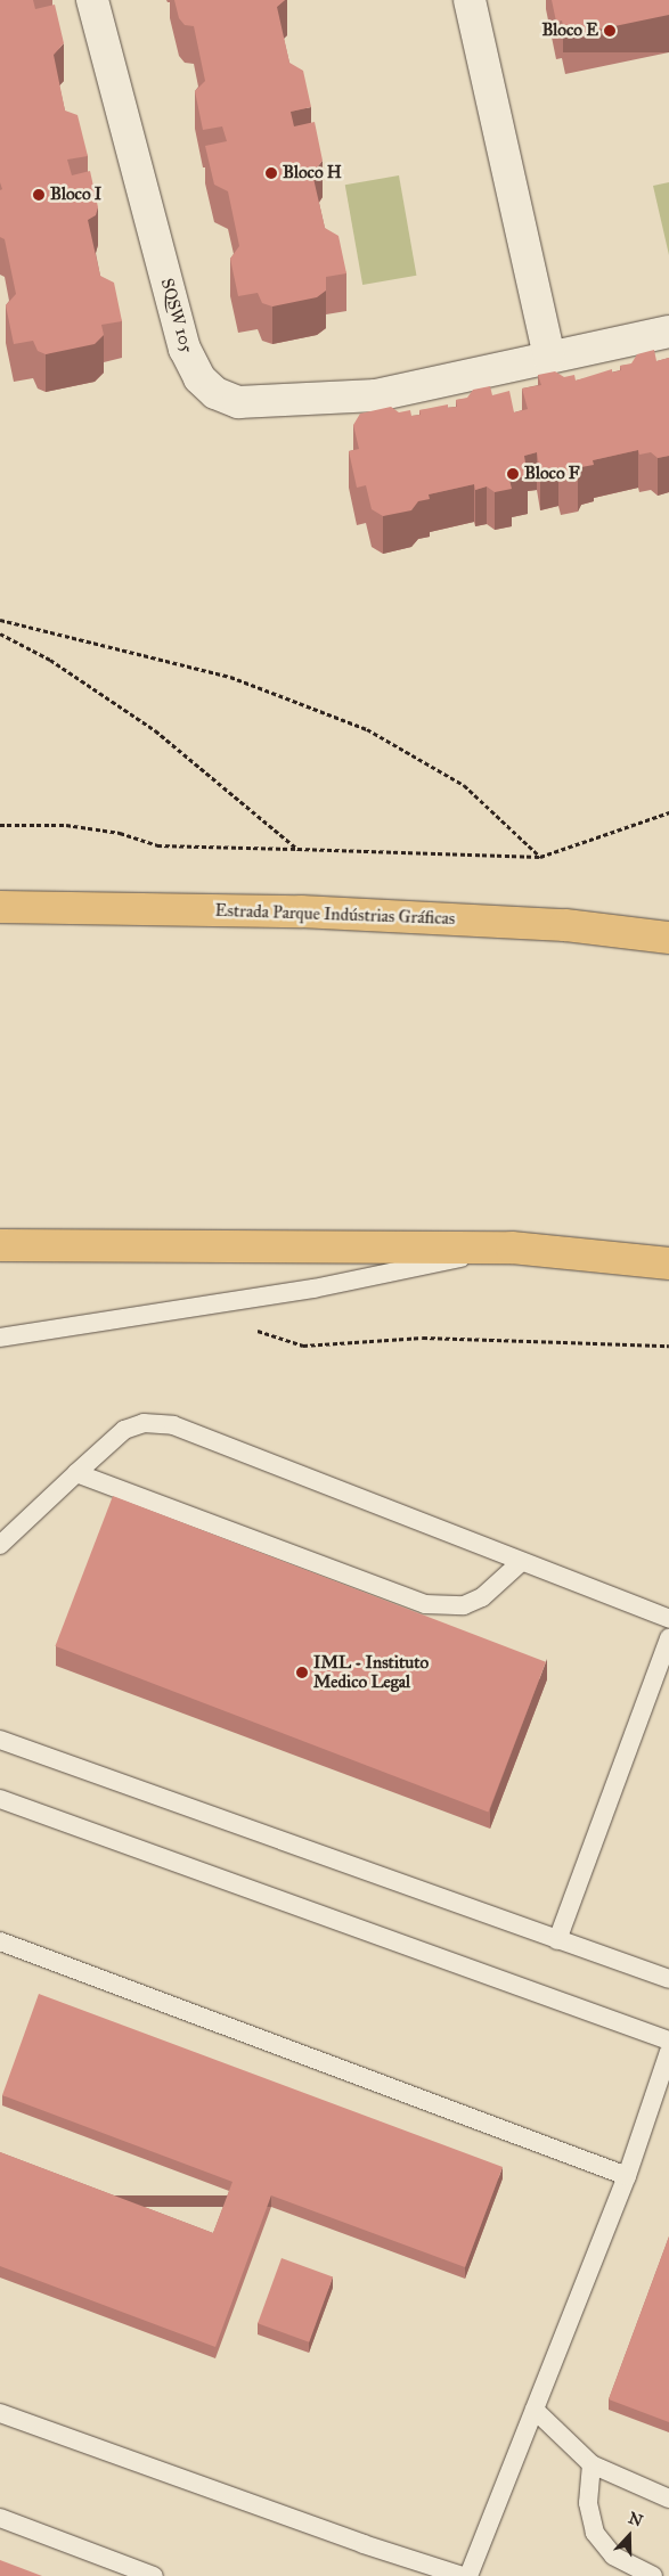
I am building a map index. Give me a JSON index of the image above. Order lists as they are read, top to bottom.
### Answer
{
  "streets": {
    "main road": ["Estrada Parque Indústrias Gráficas"],
    "street": ["SQSW 105"]
  },
  "places": [
    "Bloco E",
    "Bloco H",
    "Bloco I",
    "Bloco F",
    "IML - Instituto Medico Legal"
  ],
  "north": "top"
}
